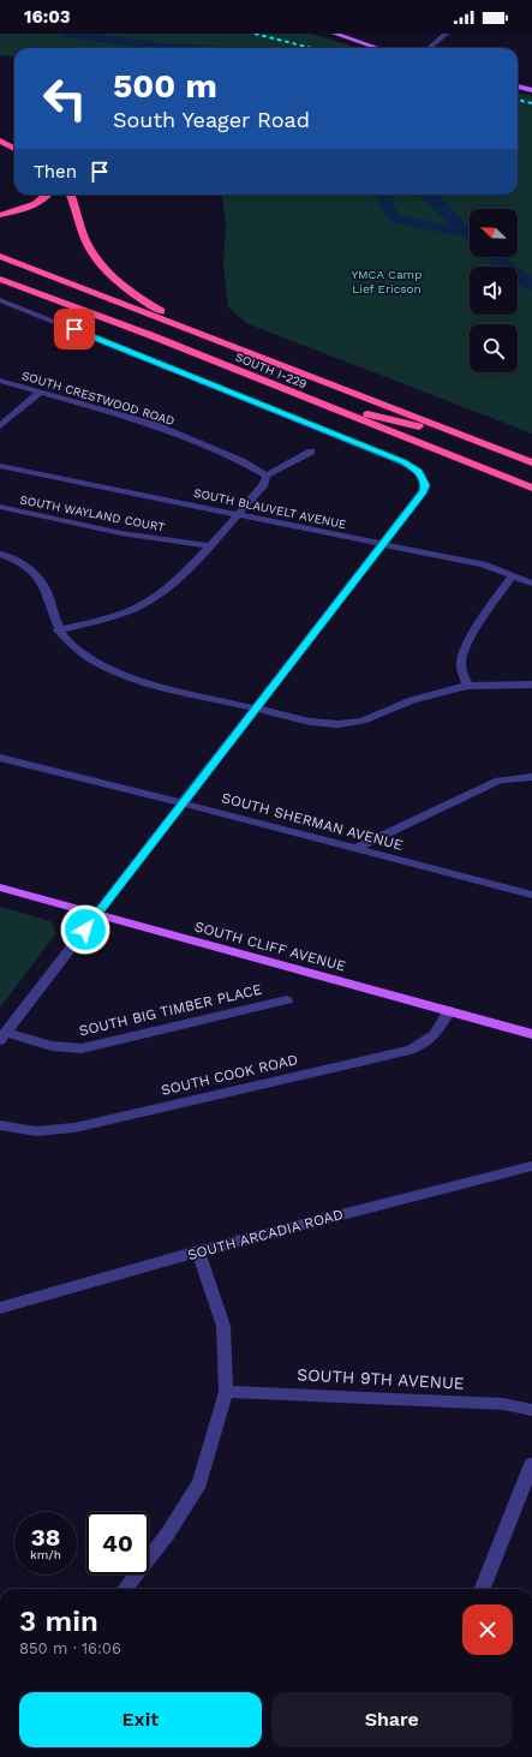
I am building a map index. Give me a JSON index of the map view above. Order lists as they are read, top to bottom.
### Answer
{
  "streets": {
    "highway": ["SOUTH I-229"],
    "main road": ["SOUTH CLIFF AVENUE"],
    "street": [
      "SOUTH CRESTWOOD ROAD",
      "SOUTH BLAUVELT AVENUE",
      "SOUTH WAYLAND COURT",
      "SOUTH SHERMAN AVENUE",
      "SOUTH BIG TIMBER PLACE",
      "SOUTH COOK ROAD",
      "SOUTH ARCADIA ROAD",
      "SOUTH 9TH AVENUE"
    ]
  },
  "crossings": [
    ["SOUTH CLIFF AVENUE", "SOUTH COOK ROAD"]
  ],
  "parks": ["YMCA Camp Lief Ericson"],
  "north": "top left",
  "page": {
    "status": "16:03",
    "turn": ["500 m", "South Yeager Road"],
    "then": "Then",
    "speed": "38 km/h",
    "limit": "40",
    "heading": ["3 min", "850 m · 16:06"],
    "buttons": ["Exit", "Share"]
  }
}
